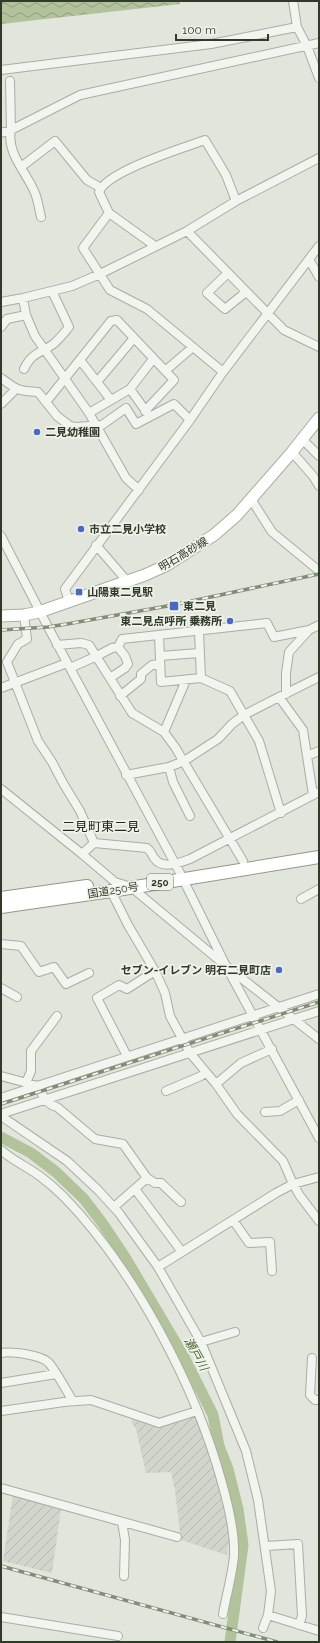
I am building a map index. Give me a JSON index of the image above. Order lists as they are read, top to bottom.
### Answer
{
  "streets": {
    "highway": ["250", "国道250号"],
    "main road": ["明石高砂線"]
  },
  "districts": ["二見町東二見"],
  "water": ["瀬戸川"],
  "places": {
    "other": [
      "二見幼稚園",
      "市立二見小学校",
      "東二見点呼所 乗務所",
      "セブン-イレブン 明石二見町店"
    ],
    "transit": ["山陽東二見駅", "東二見"]
  },
  "scale_bar": "100 m"
}
